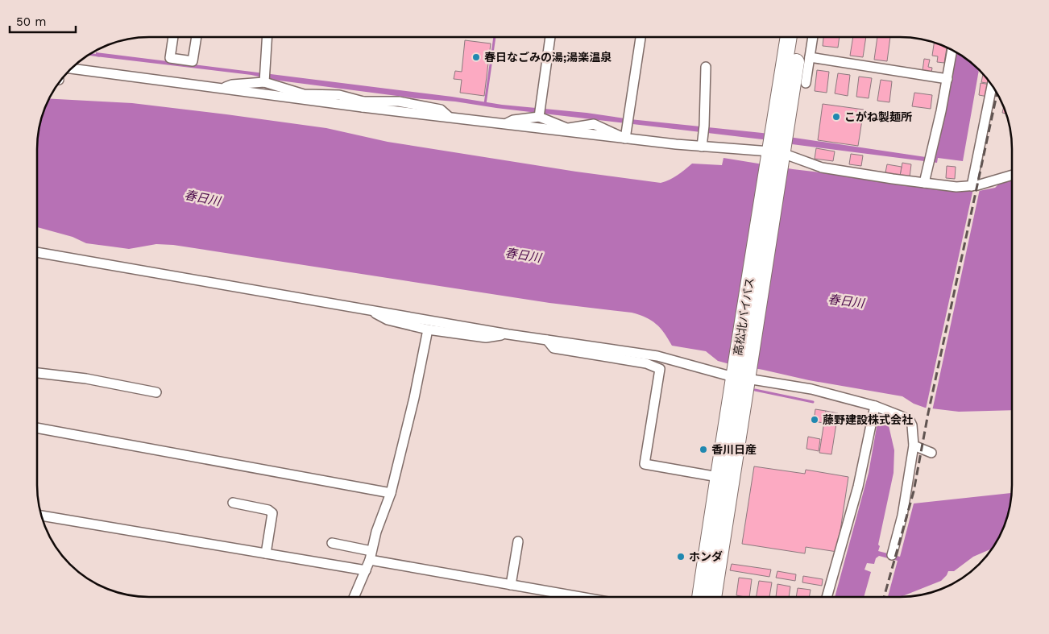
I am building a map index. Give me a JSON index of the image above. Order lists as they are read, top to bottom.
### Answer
{
  "streets": {
    "highway": ["高松北バイパス"]
  },
  "water": ["春日川"],
  "places": [
    "春日なごみの湯;湯楽温泉",
    "こがね製麺所",
    "藤野建設株式会社",
    "香川日産",
    "ホンダ"
  ],
  "scale_bar": "50 m"
}
